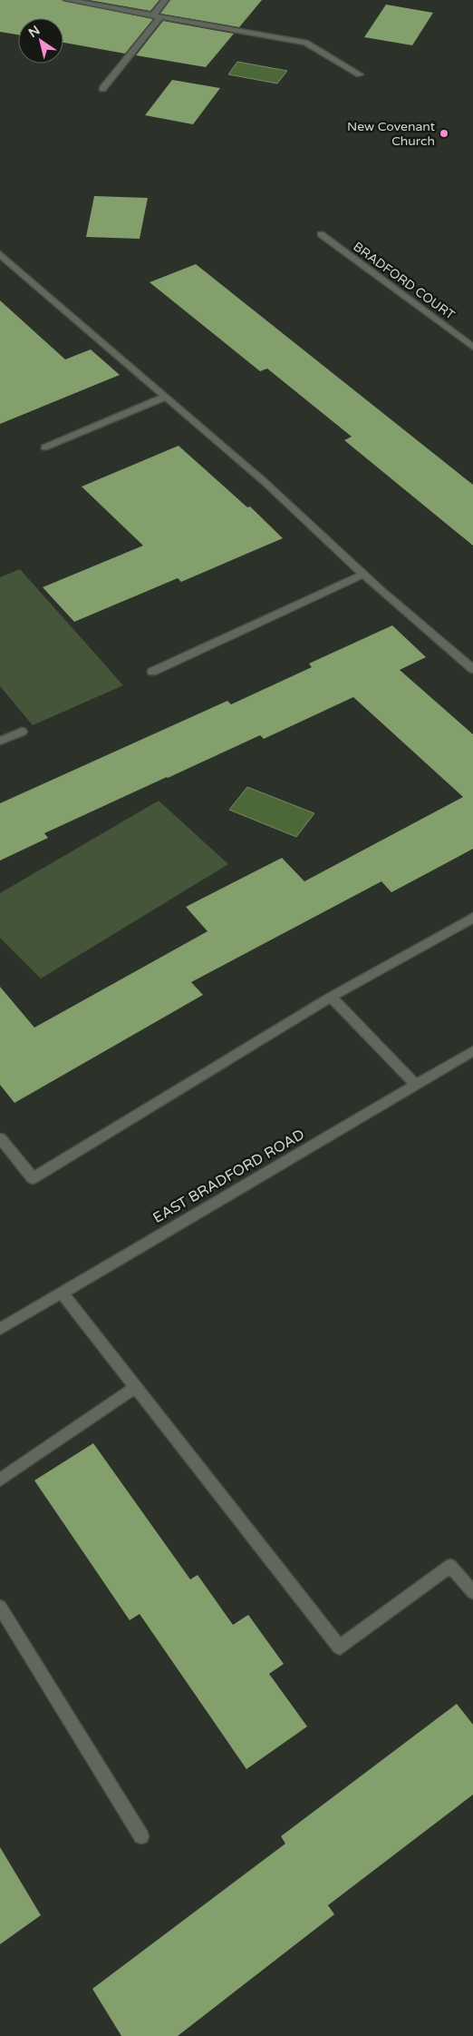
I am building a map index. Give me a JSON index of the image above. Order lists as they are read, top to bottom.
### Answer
{
  "streets": {
    "street": ["BRADFORD COURT", "EAST BRADFORD ROAD"]
  },
  "places": ["New Covenant Church"],
  "north": "top left"
}
